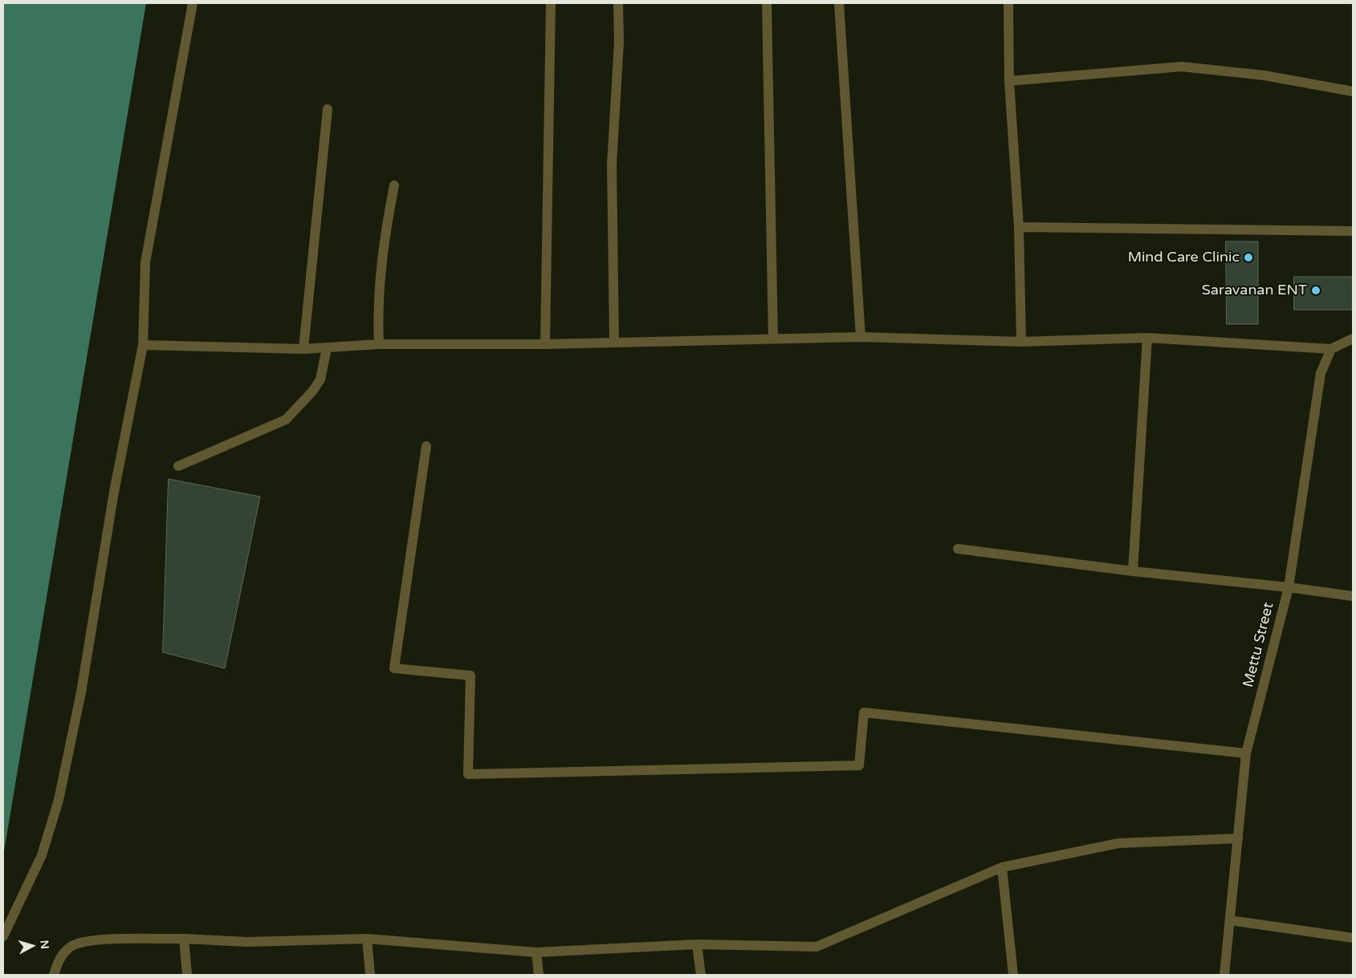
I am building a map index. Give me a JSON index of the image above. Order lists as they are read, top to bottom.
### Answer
{
  "streets": {
    "street": ["Mettu Street"]
  },
  "places": ["Mind Care Clinic", "Saravanan ENT"],
  "north": "right"
}
